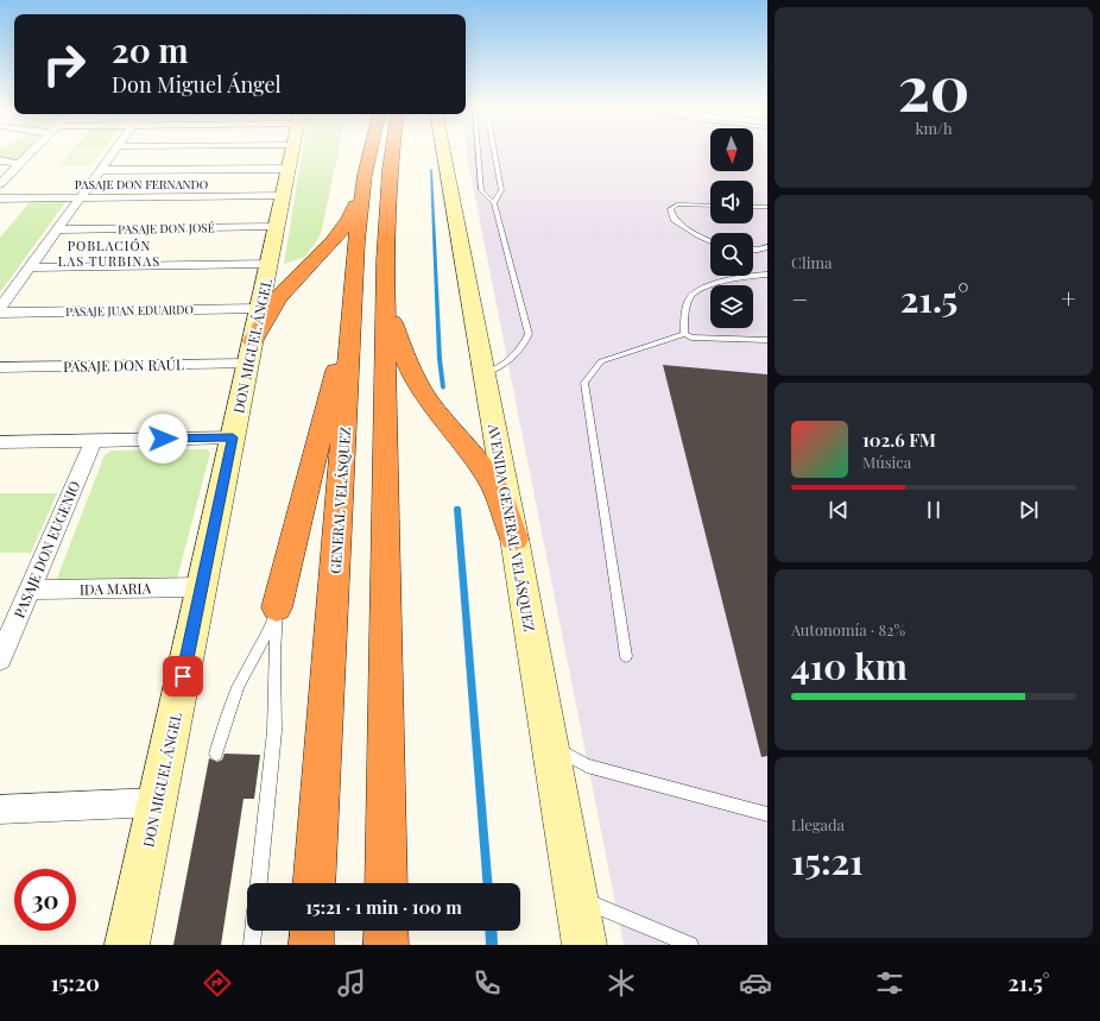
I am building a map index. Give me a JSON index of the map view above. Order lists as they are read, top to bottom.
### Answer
{
  "streets": {
    "highway": ["GENERAL VELÁSQUEZ"],
    "main road": ["DON MIGUEL ÁNGEL", "AVENIDA GENERAL VELÁSQUEZ"],
    "street": [
      "PASAJE DON FERNANDO",
      "PASAJE DON JOSÉ",
      "PASAJE JUAN EDUARDO",
      "PASAJE DON RAÚL",
      "PASAJE DON EUGENIO",
      "IDA MARIA"
    ]
  },
  "crossings": [
    ["PASAJE DON FERNANDO", "DON MIGUEL ÁNGEL"],
    ["PASAJE DON JOSÉ", "DON MIGUEL ÁNGEL"],
    ["PASAJE JUAN EDUARDO", "DON MIGUEL ÁNGEL"],
    ["DON MIGUEL ÁNGEL", "PASAJE DON RAÚL"],
    ["DON MIGUEL ÁNGEL", "IDA MARIA"],
    ["PASAJE DON EUGENIO", "IDA MARIA"]
  ],
  "districts": ["POBLACIÓN LAS TURBINAS"],
  "north": "bottom",
  "page": {
    "tile": [
      ["20", "km/h"],
      "Clima",
      ["Autonomía · 82%", "410 km"],
      ["Llegada", "15:21"]
    ],
    "turn": ["20 m", "Don Miguel Ángel"],
    "heat": ["−", "21.5°", "+"],
    "song": ["102.6 FM", "Música"],
    "limit": "30",
    "trip": "15:21 · 1 min · 100 m",
    "tabs": ["15:20", "21.5°"]
  }
}
